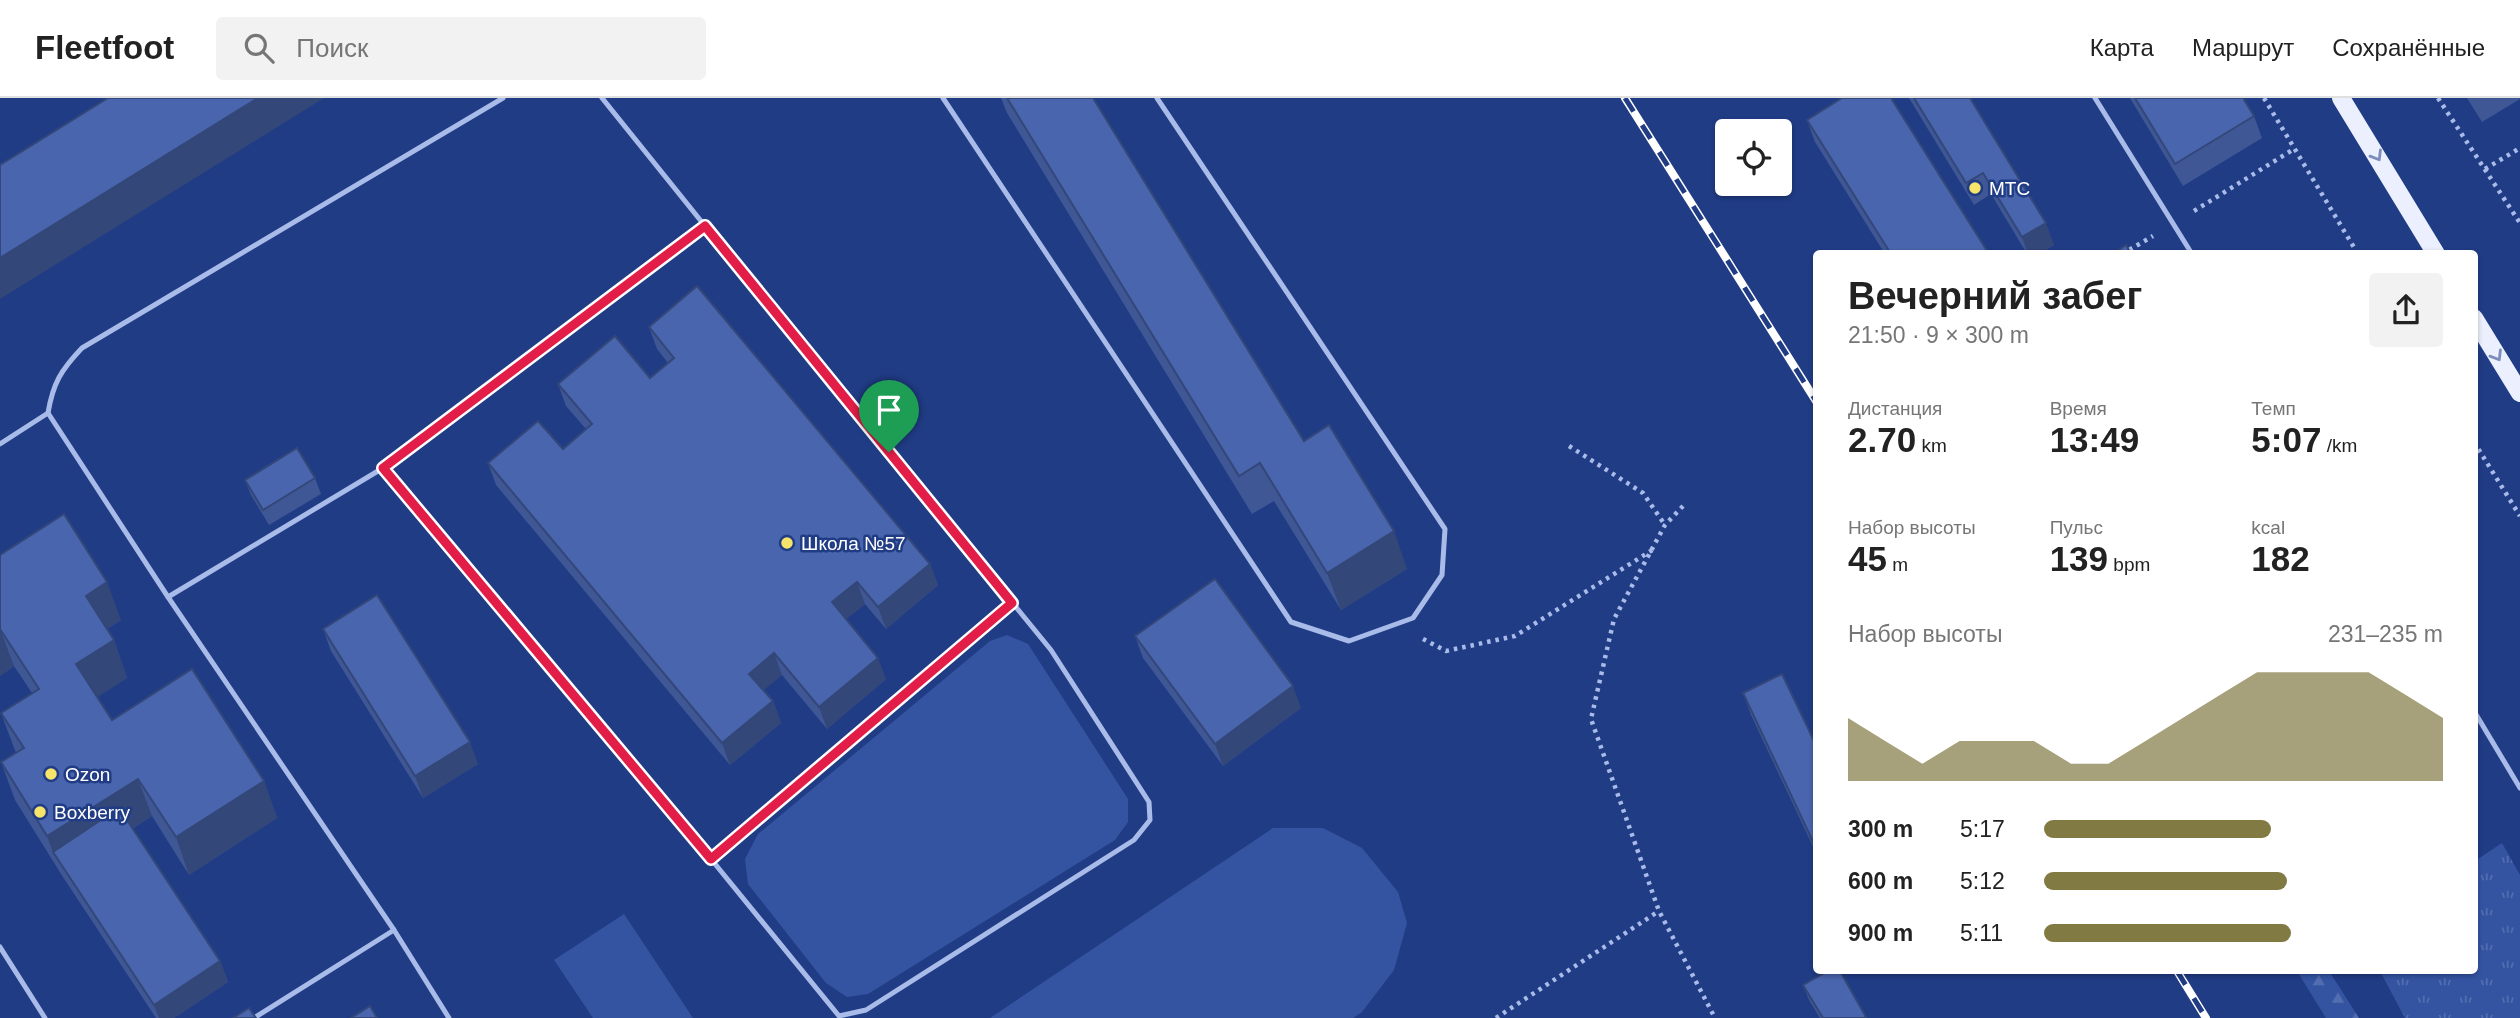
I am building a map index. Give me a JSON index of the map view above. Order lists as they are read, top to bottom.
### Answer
{
  "places": [
    "МТС",
    "Школа №57",
    "Ozon",
    "Boxberry"
  ],
  "page": {
    "header": "Fleetfoot",
    "search": "Поиск",
    "nav": ["Карта", "Маршрут", "Сохранённые"],
    "heading": ["Вечерний забег", "21:50 · 9 × 300 m"],
    "stats": [
      ["Дистанция", "2.70 km"],
      ["Время", "13:49"],
      ["Темп", "5:07 /km"],
      ["Набор высоты", "45 m"],
      ["Пульс", "139 bpm"],
      ["kcal", "182"]
    ],
    "chart": ["Набор высоты", "231–235 m"],
    "list": [
      {
        "name": "300 m",
        "note": "5:17"
      },
      {
        "name": "600 m",
        "note": "5:12"
      },
      {
        "name": "900 m",
        "note": "5:11"
      }
    ]
  }
}
